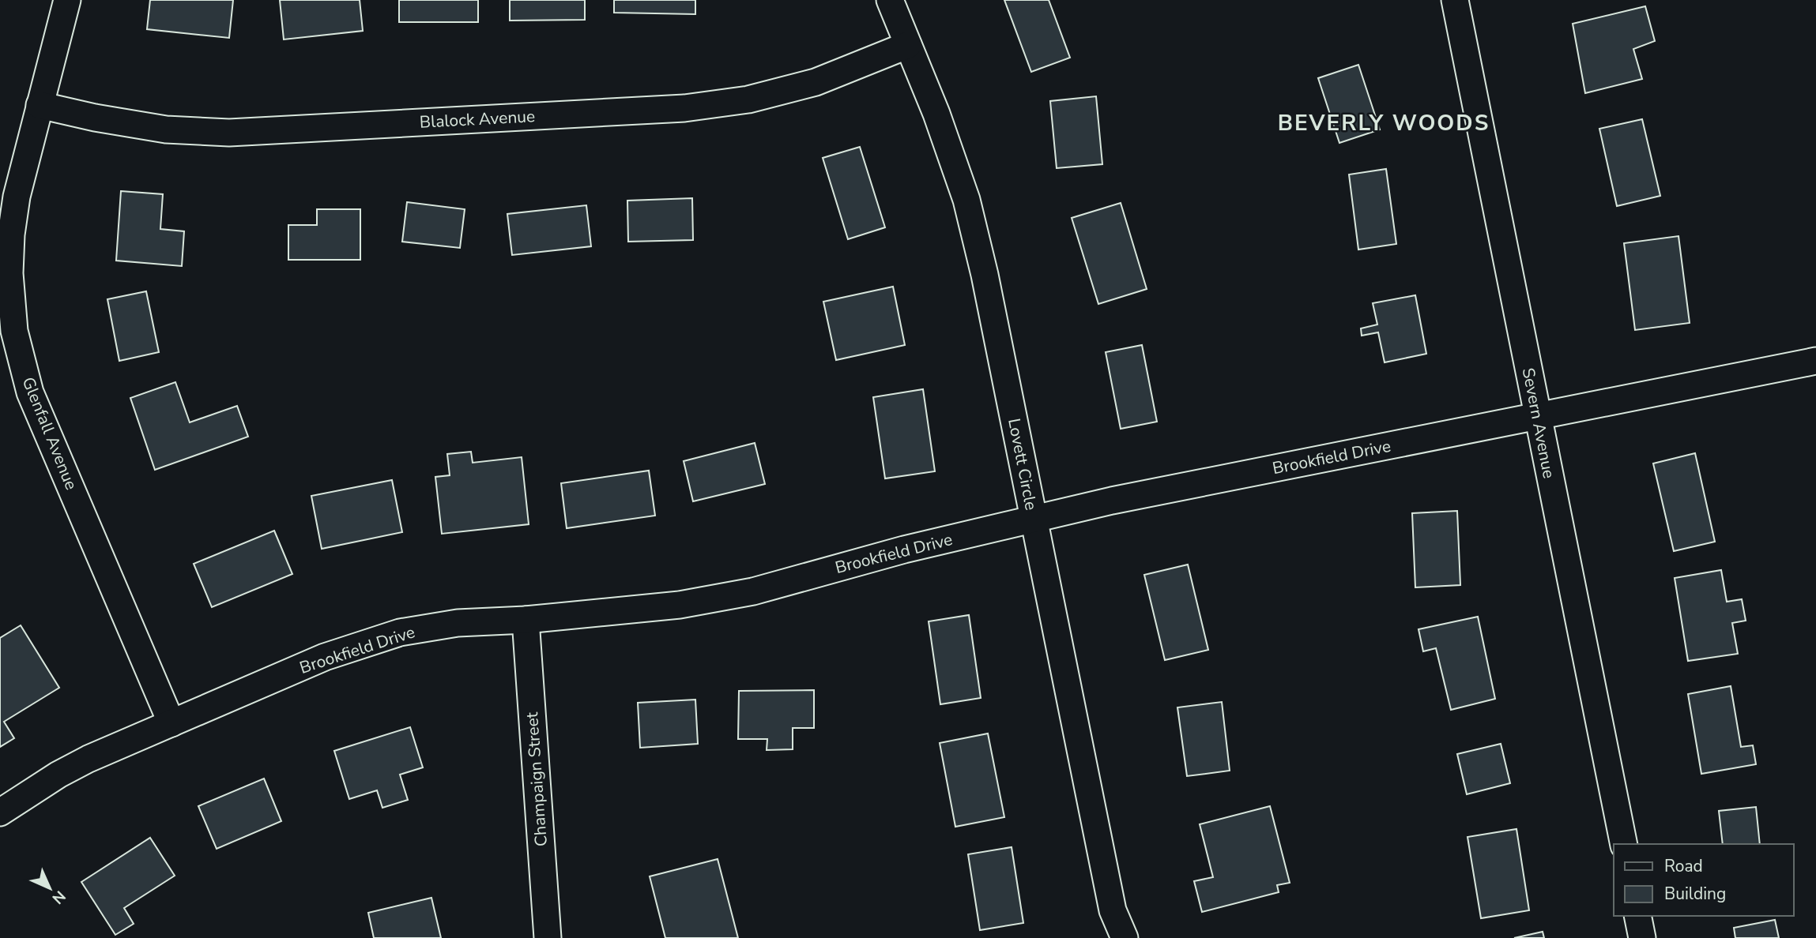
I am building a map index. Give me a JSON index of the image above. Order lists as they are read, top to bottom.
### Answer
{
  "streets": {
    "street": [
      "Blalock Avenue",
      "Severn Avenue",
      "Glenfall Avenue",
      "Brookfield Drive",
      "Lovett Circle",
      "Champaign Street"
    ]
  },
  "crossings": [
    ["Blalock Avenue", "Glenfall Avenue"],
    ["Blalock Avenue", "Lovett Circle"],
    ["Severn Avenue", "Brookfield Drive"],
    ["Glenfall Avenue", "Brookfield Drive"],
    ["Brookfield Drive", "Lovett Circle"],
    ["Brookfield Drive", "Champaign Street"]
  ],
  "districts": ["BEVERLY WOODS"],
  "legend": ["Road", "Building"],
  "north": "bottom right"
}
